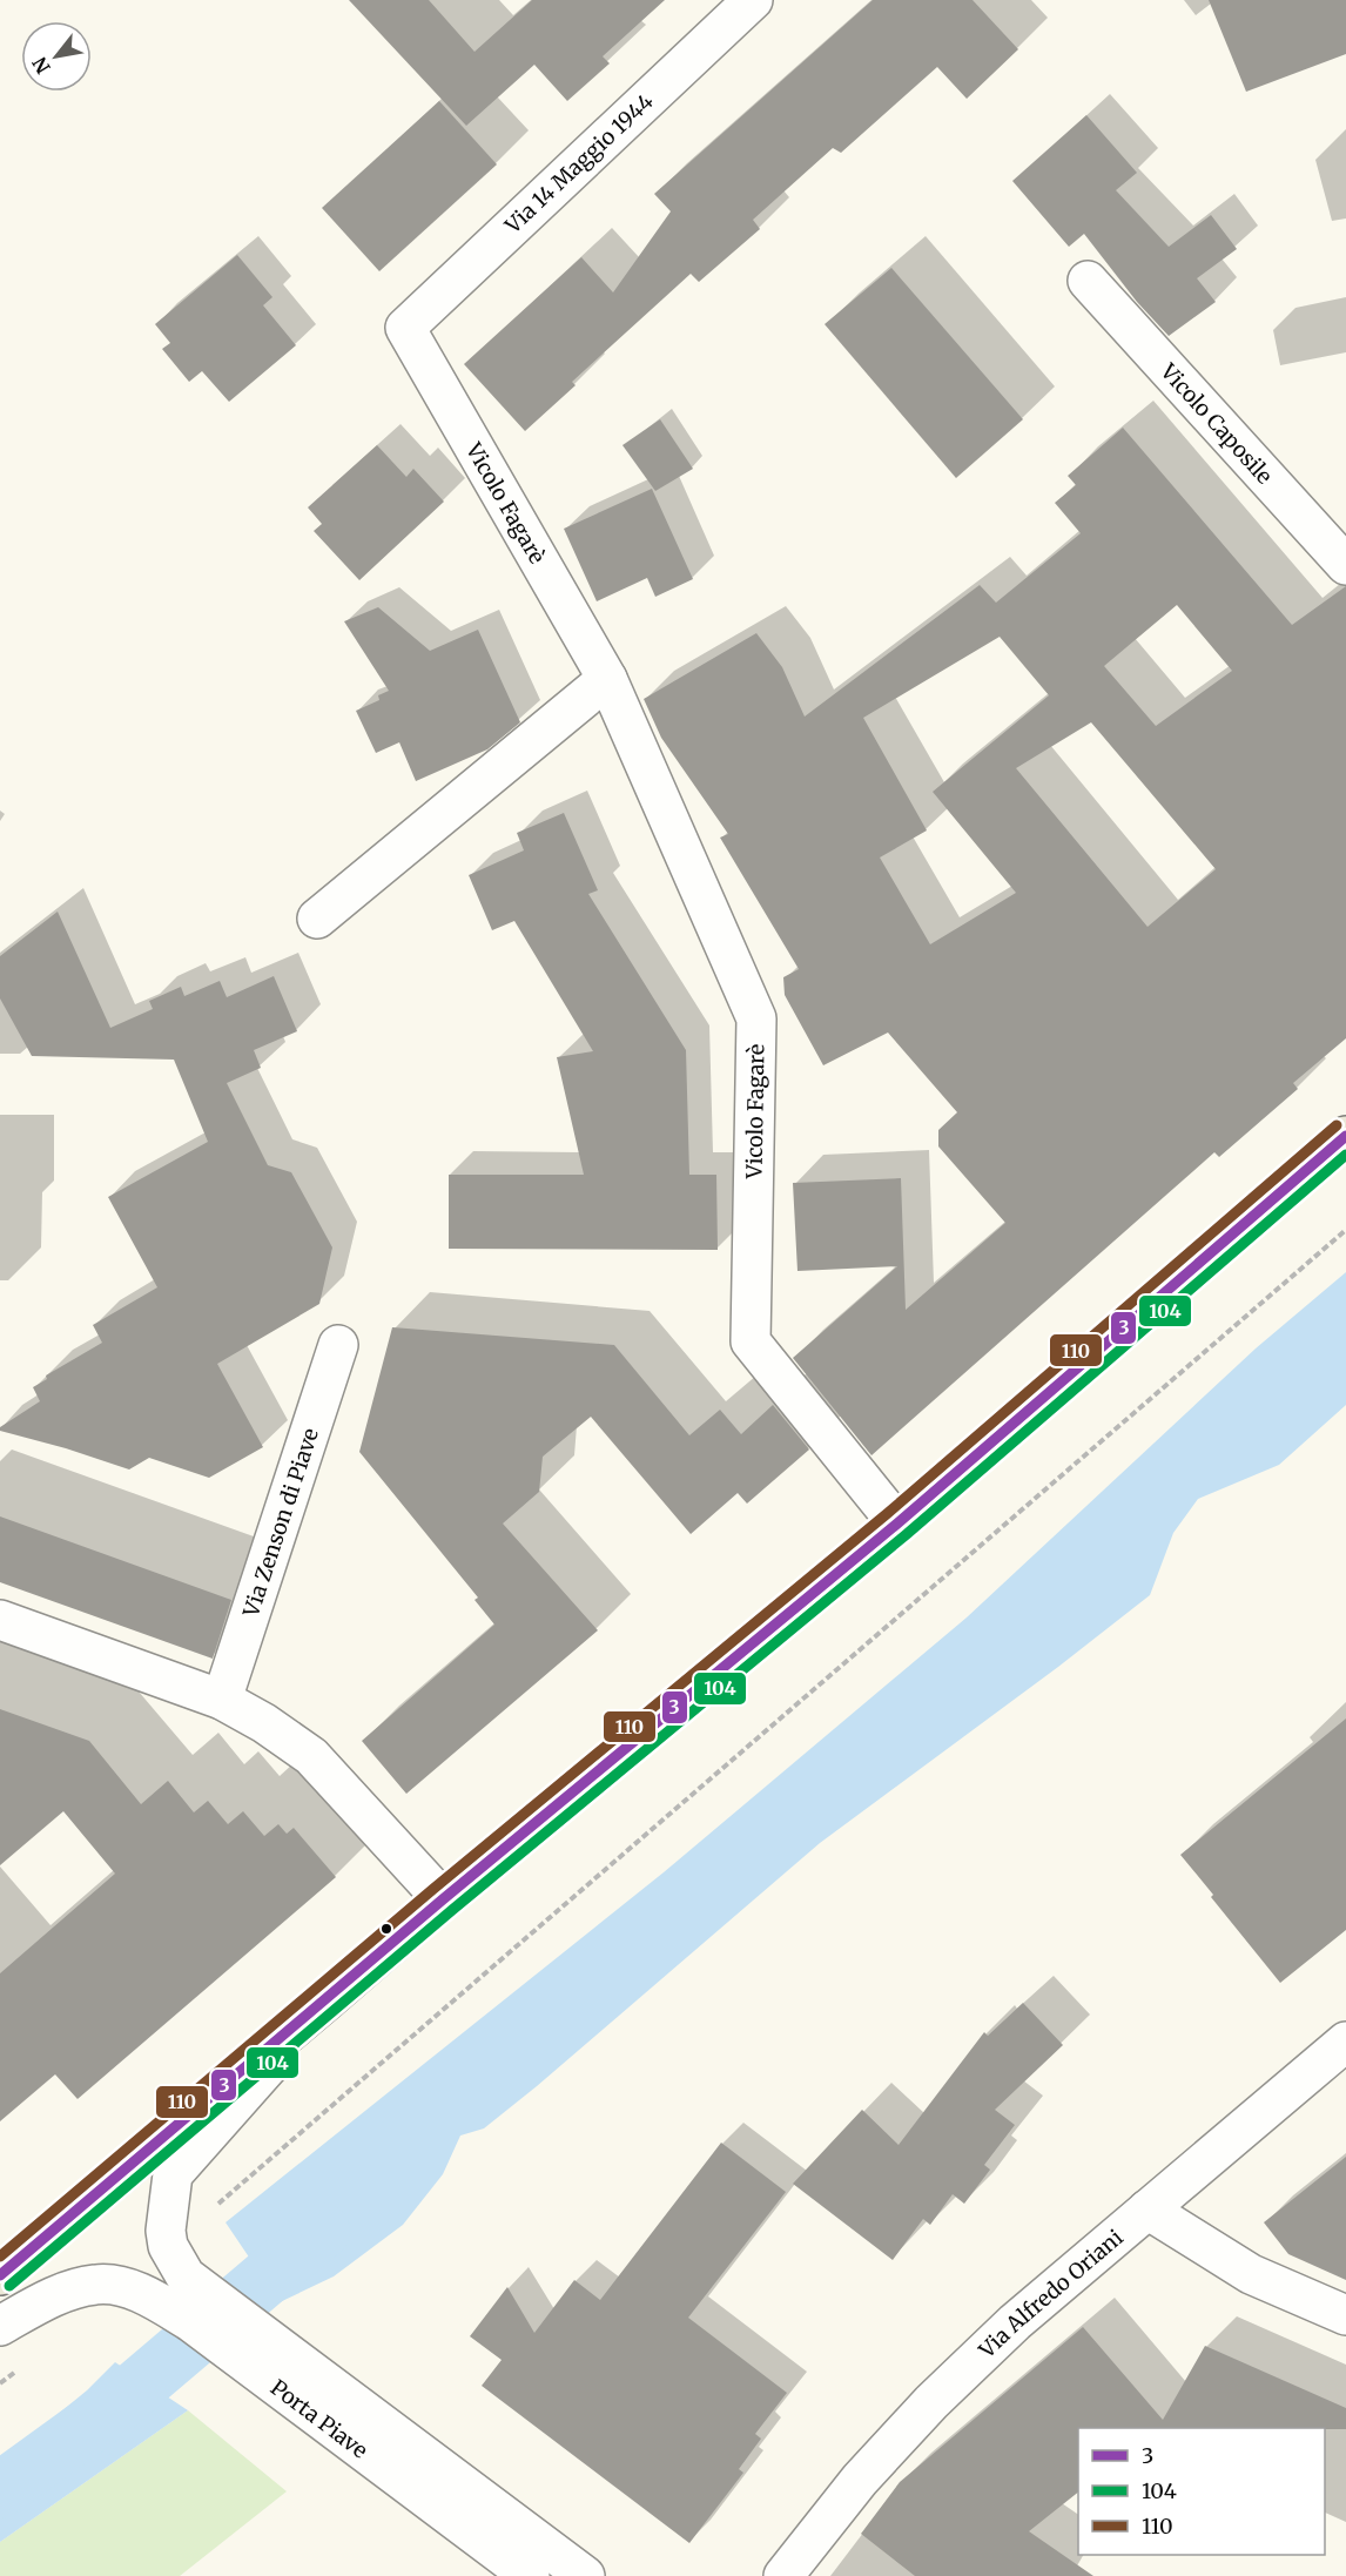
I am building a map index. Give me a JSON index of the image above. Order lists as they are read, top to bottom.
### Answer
{
  "streets": {
    "street": [
      "Via 14 Maggio 1944",
      "Vicolo Caposile",
      "Vicolo Fagarè",
      "Via Zenson di Piave",
      "Via Alfredo Oriani",
      "Porta Piave"
    ]
  },
  "crossings": [
    ["Via 14 Maggio 1944", "Vicolo Fagarè"]
  ],
  "lines": ["transit line 110", "transit line 3", "transit line 104"],
  "legend": ["3", "104", "110"],
  "north": "bottom left"
}
